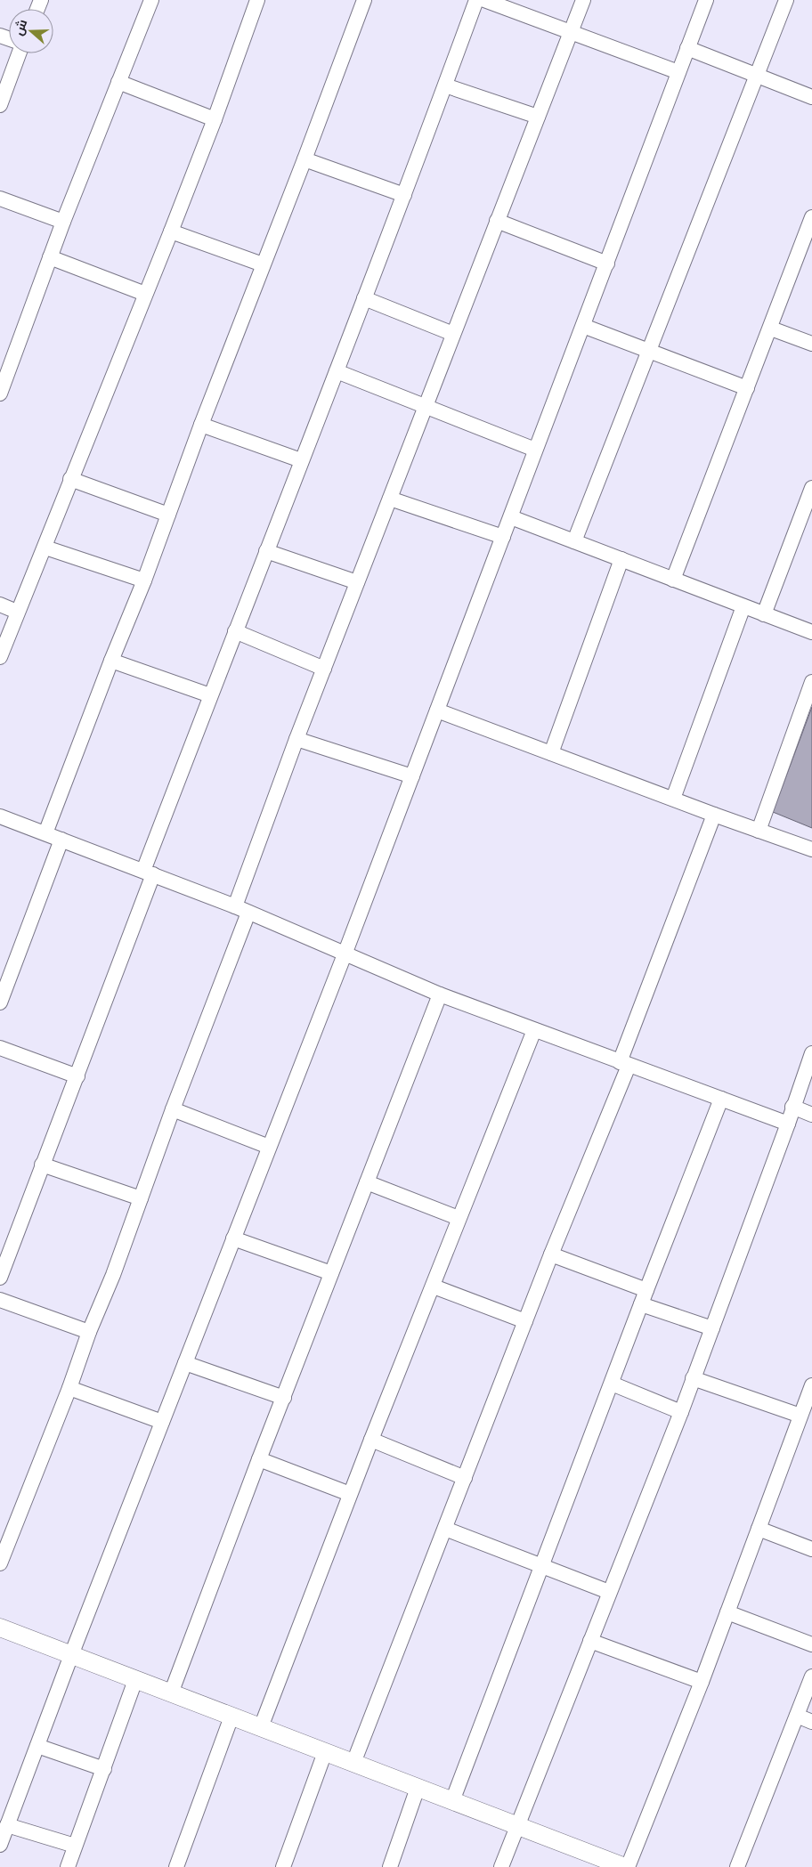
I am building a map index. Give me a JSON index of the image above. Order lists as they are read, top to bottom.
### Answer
{
  "north": "left"
}
